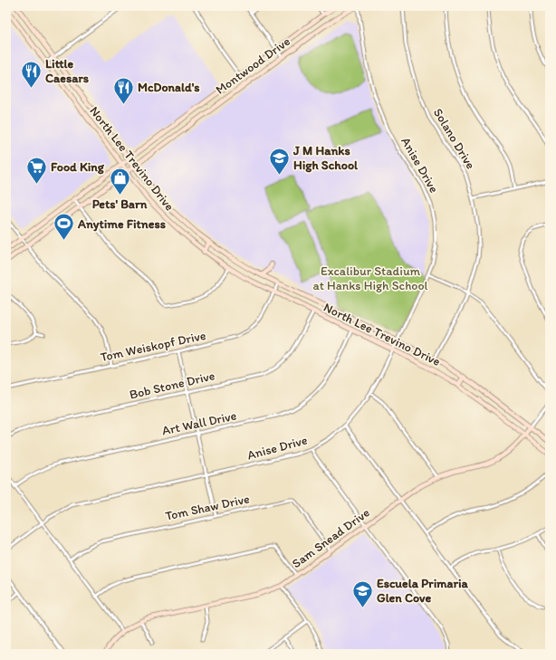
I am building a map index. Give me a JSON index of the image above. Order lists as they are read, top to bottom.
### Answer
{
  "streets": {
    "main road": ["Montwood Drive", "North Lee Trevino Drive", "Sam Snead Drive"],
    "street": [
      "Solano Drive",
      "Anise Drive",
      "Tom Weiskopf Drive",
      "Bob Stone Drive",
      "Art Wall Drive",
      "Tom Shaw Drive"
    ]
  },
  "crossings": [
    ["Montwood Drive", "North Lee Trevino Drive"],
    ["Montwood Drive", "Anise Drive"],
    ["Solano Drive", "North Lee Trevino Drive"],
    ["North Lee Trevino Drive", "Anise Drive"],
    ["North Lee Trevino Drive", "Tom Weiskopf Drive"],
    ["North Lee Trevino Drive", "Bob Stone Drive"],
    ["North Lee Trevino Drive", "Art Wall Drive"],
    ["North Lee Trevino Drive", "Sam Snead Drive"],
    ["Tom Shaw Drive", "Sam Snead Drive"]
  ],
  "parks": ["Excalibur Stadium at Hanks High School"],
  "places": {
    "restaurant": ["Little Caesars", "McDonald's"],
    "school or university": ["J M Hanks High School", "Escuela Primaria Glen Cove"],
    "supermarket": ["Food King"],
    "shop": ["Pets' Barn"],
    "sports": ["Anytime Fitness"]
  }
}
